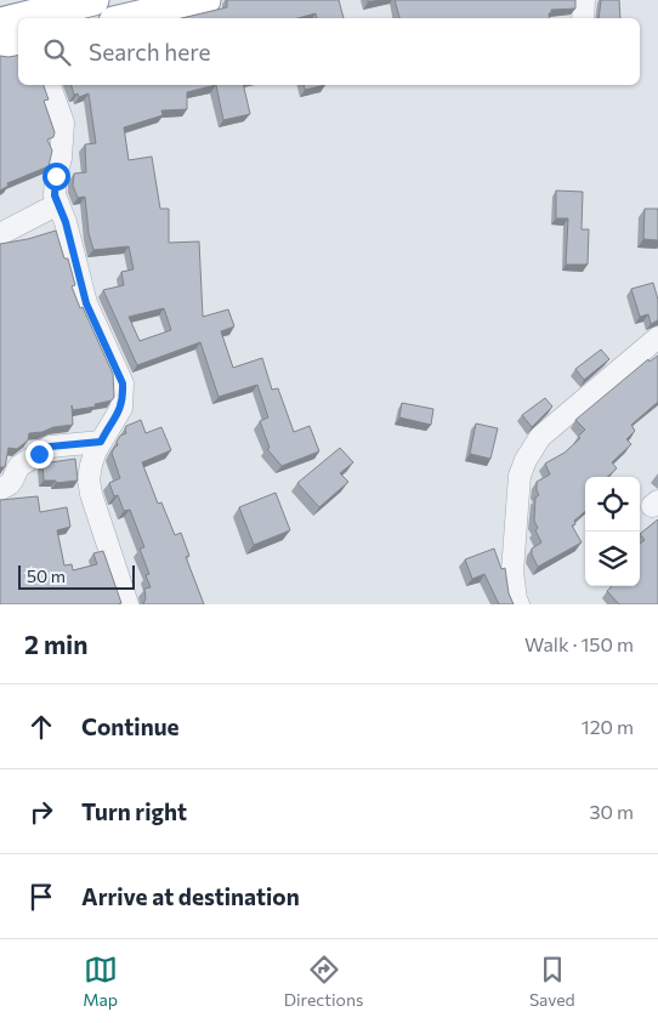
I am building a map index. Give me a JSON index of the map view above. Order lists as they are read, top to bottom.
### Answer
{
  "scale_bar": "50 m",
  "page": {
    "search": "Search here",
    "scale": "50 m",
    "heading": ["2 min", "Walk · 150 m"],
    "list": [
      ["Continue", "120 m"],
      ["Turn right", "30 m"],
      "Arrive at destination"
    ],
    "nav": ["Map", "Directions", "Saved"]
  }
}
